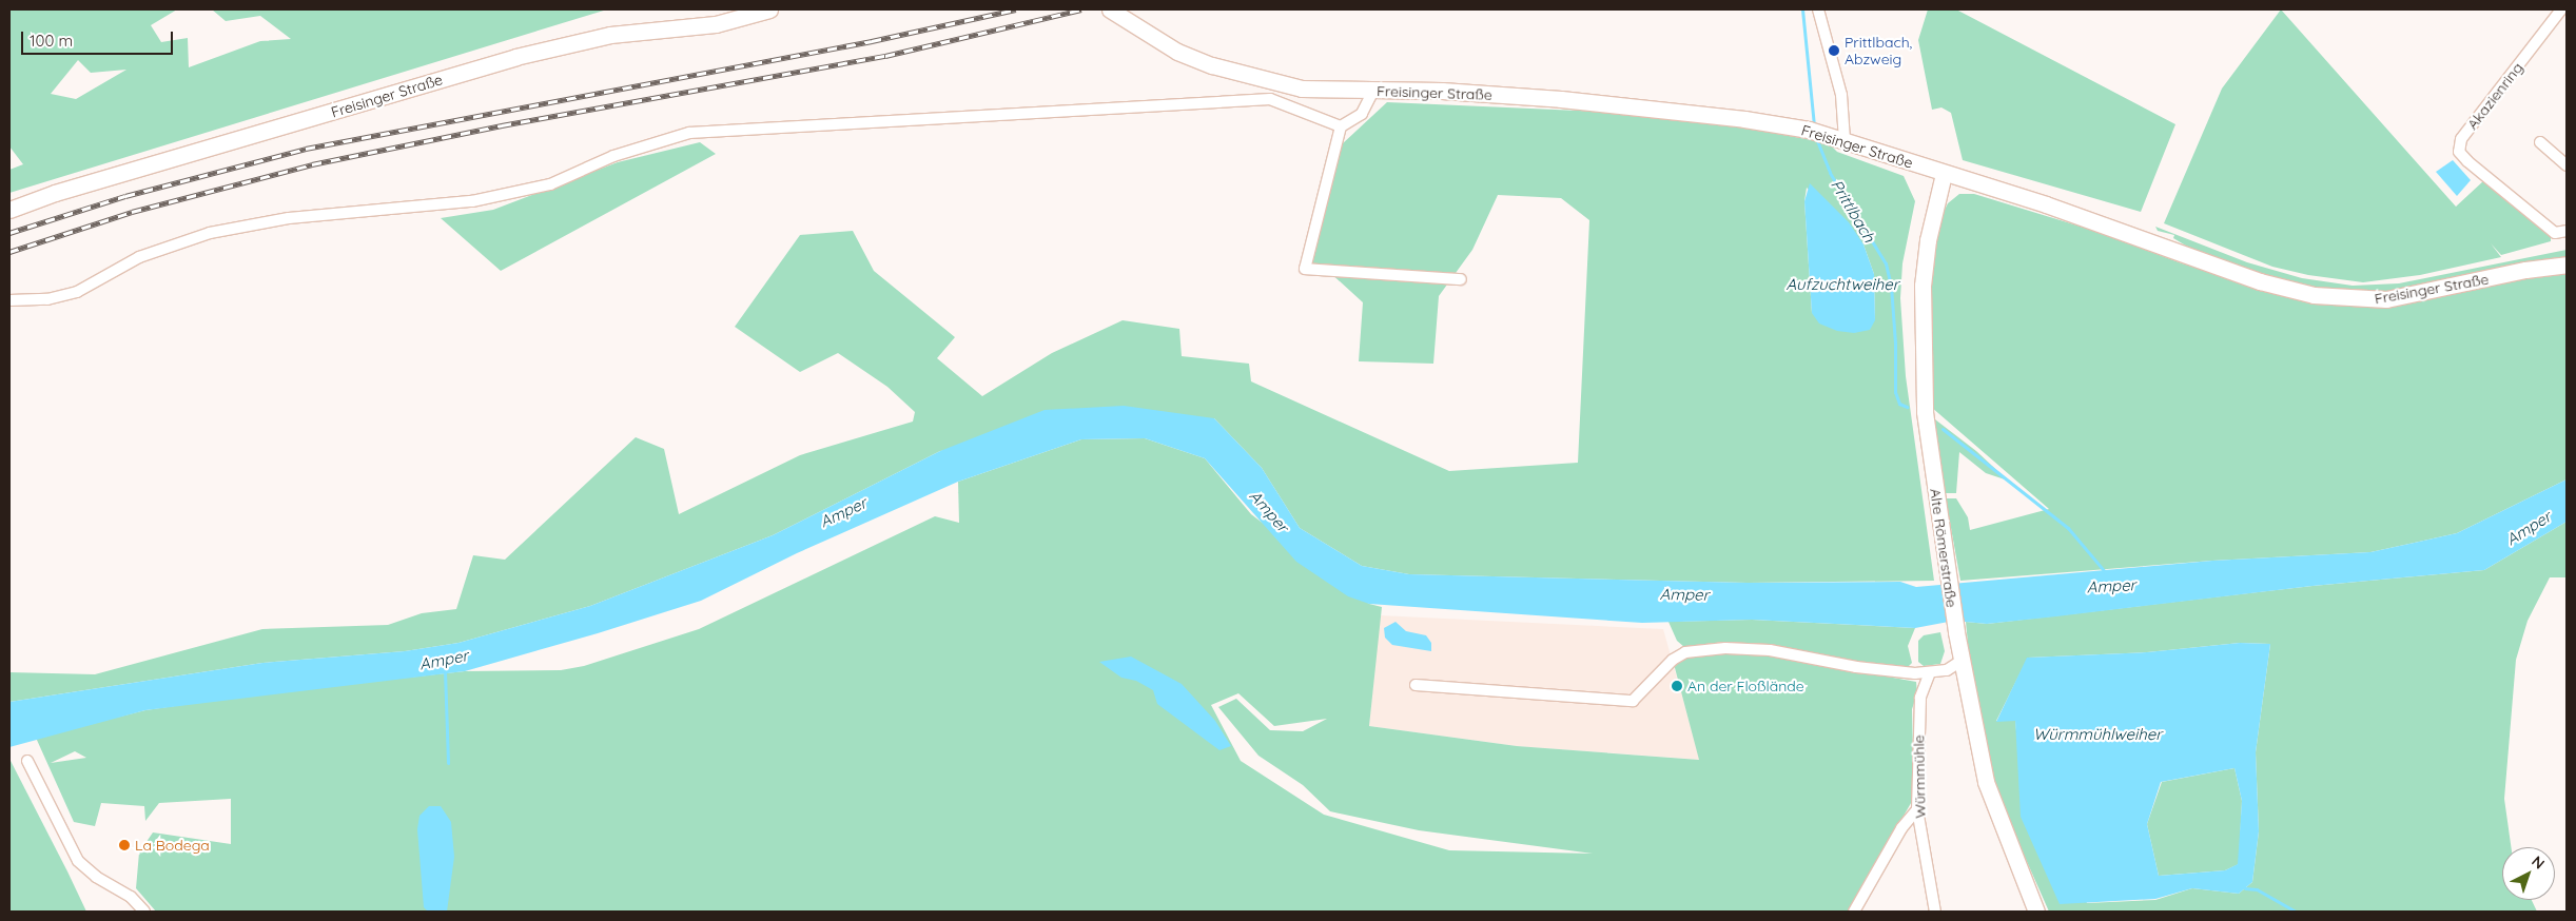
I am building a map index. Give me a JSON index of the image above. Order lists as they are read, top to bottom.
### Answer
{
  "streets": {
    "main road": ["Freisinger Straße", "Alte Römerstraße"],
    "street": ["Akazienring", "Würmmühle"]
  },
  "crossings": [
    ["Freisinger Straße", "Alte Römerstraße"]
  ],
  "water": [
    "Prittlbach",
    "Aufzuchtweiher",
    "Amper",
    "Würmmühlweiher"
  ],
  "places": ["Prittlbach, Abzweig", "An der Floßlände", "La Bodega"],
  "scale_bar": "100 m",
  "north": "top right"
}
